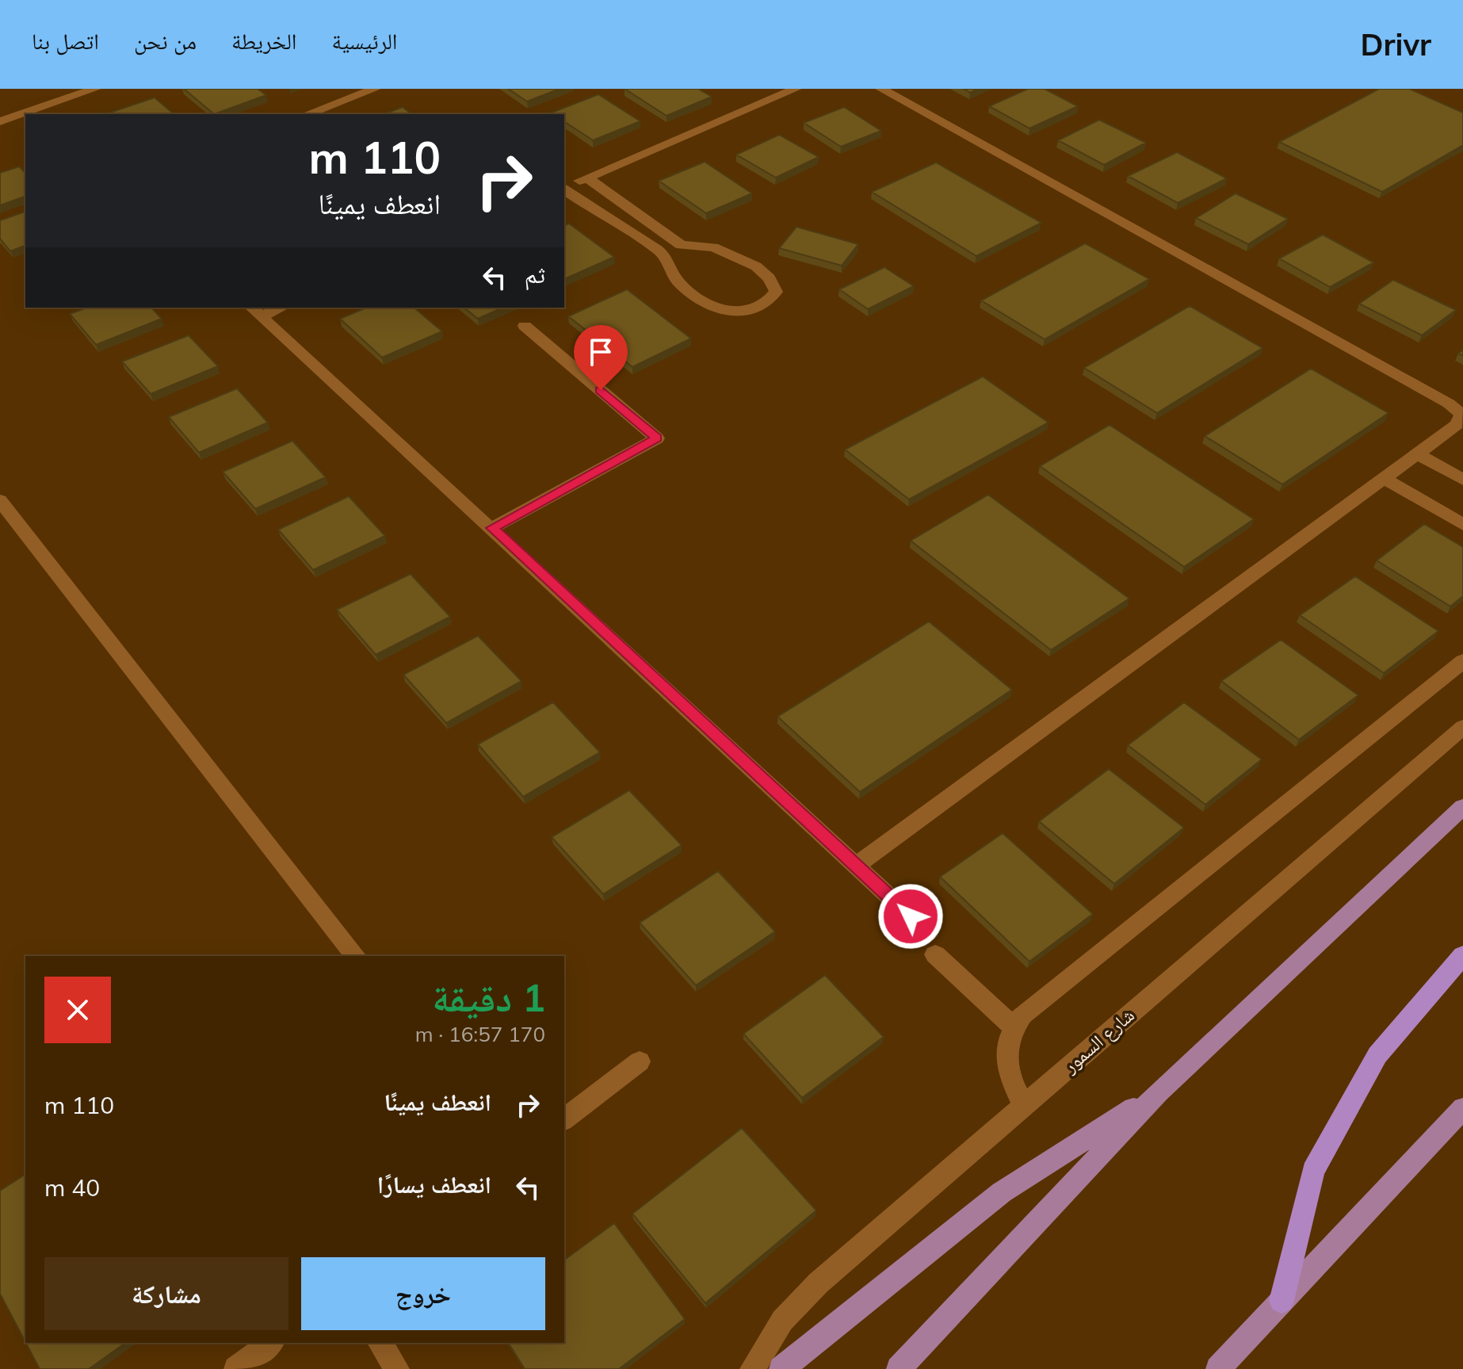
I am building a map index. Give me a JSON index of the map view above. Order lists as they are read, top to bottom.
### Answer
{
  "streets": {
    "street": ["شارع السمور"]
  },
  "page": {
    "header": "Drivr",
    "nav": [
      "الرئيسية",
      "الخريطة",
      "من نحن",
      "اتصل بنا"
    ],
    "turn": ["110 m", "انعطف يمينًا"],
    "then": "ثم",
    "heading": ["1 دقيقة", "170 m · 16:57"],
    "list": [
      {
        "name": "انعطف يمينًا",
        "value": "110 m"
      },
      {
        "name": "انعطف يسارًا",
        "value": "40 m"
      }
    ],
    "buttons": ["خروج", "مشاركة"]
  }
}
